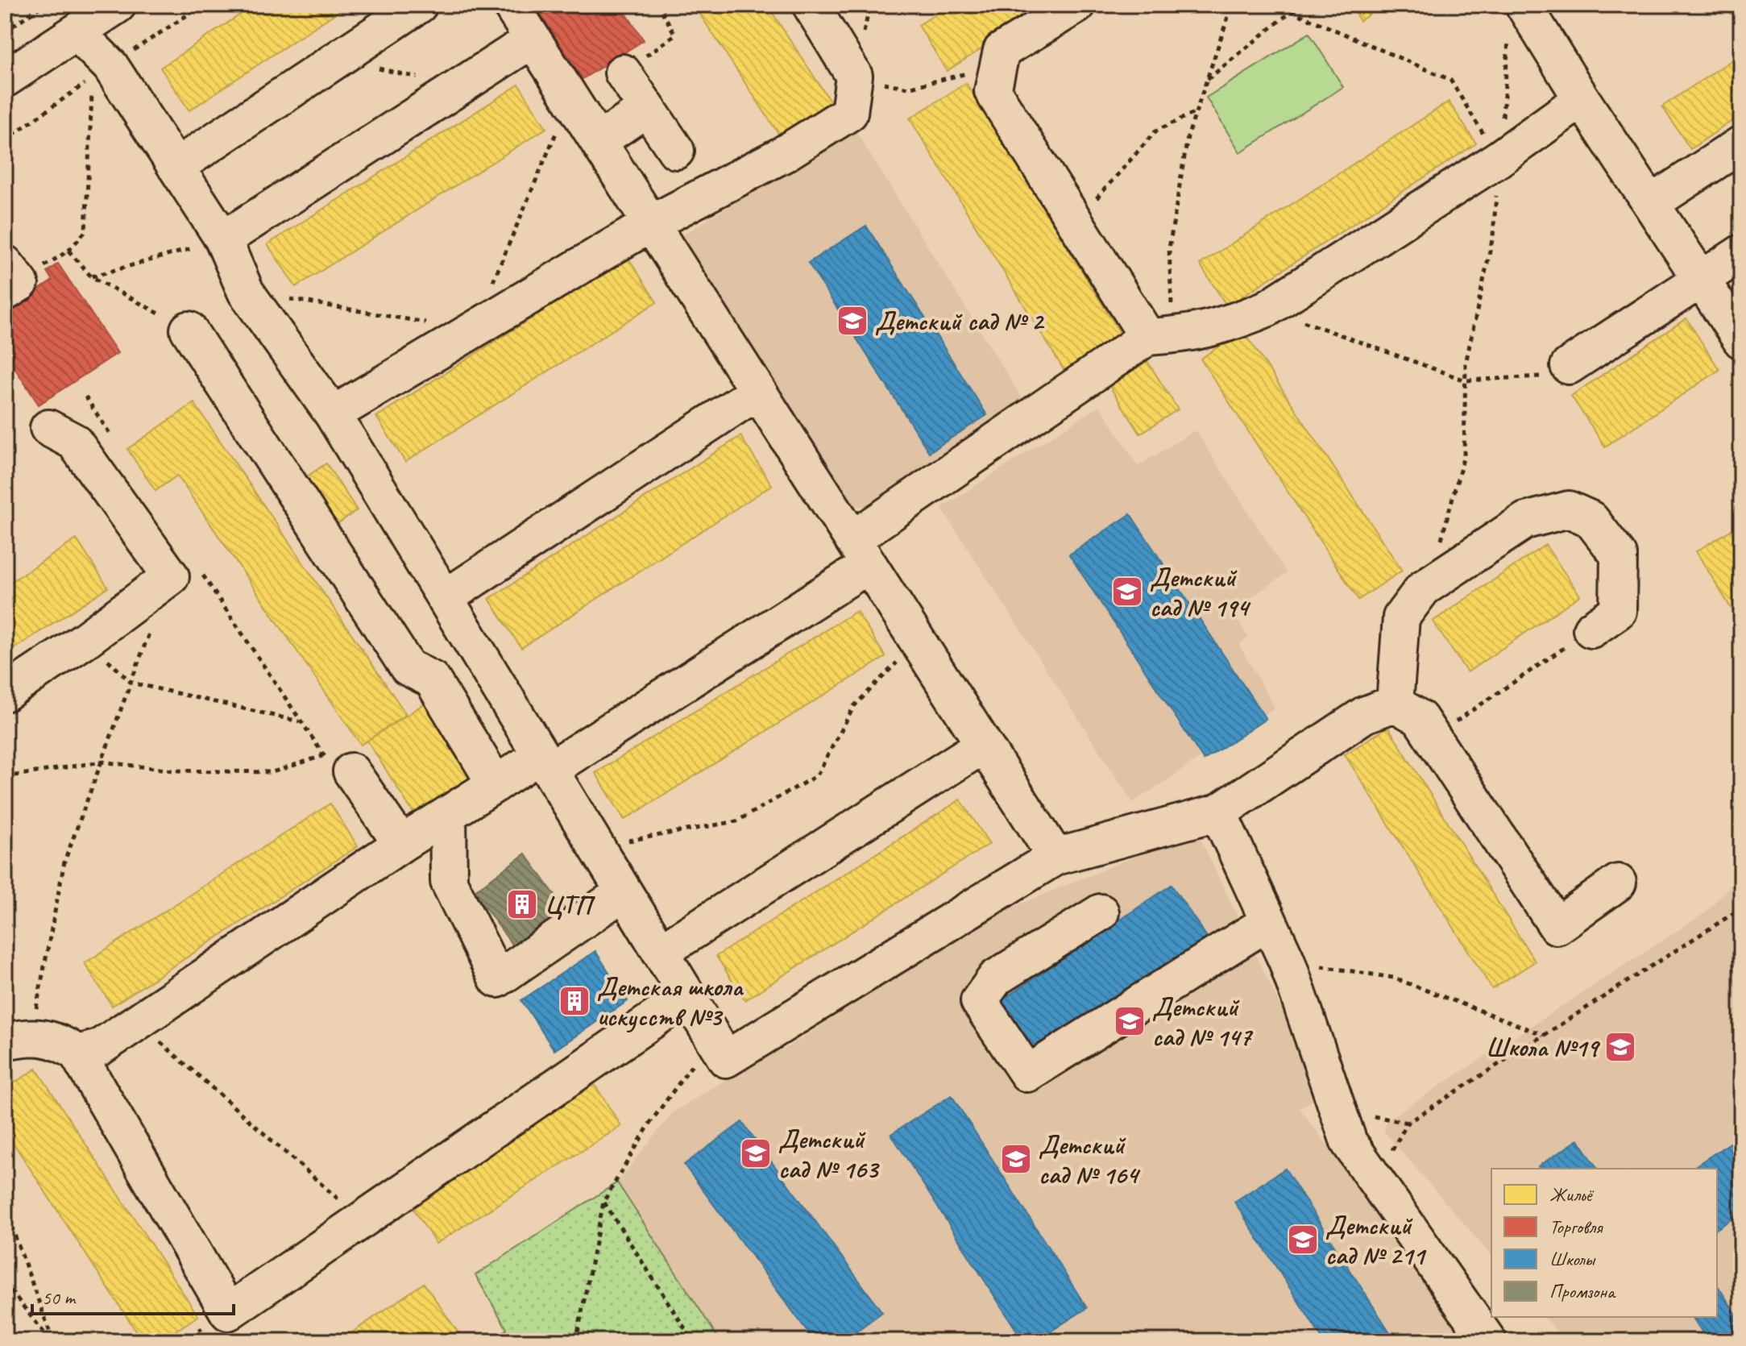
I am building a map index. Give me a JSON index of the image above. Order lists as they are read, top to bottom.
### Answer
{
  "places": {
    "school or university": [
      "Детский сад № 2",
      "Детский сад № 194",
      "Детский сад № 147",
      "Школа №19",
      "Детский сад № 163",
      "Детский сад № 164",
      "Детский сад № 211"
    ],
    "building": ["ЦТП", "Детская школа искусств №3"]
  },
  "legend": [
    "Жильё",
    "Торговля",
    "Школы",
    "Промзона"
  ],
  "scale_bar": "50 m"
}
